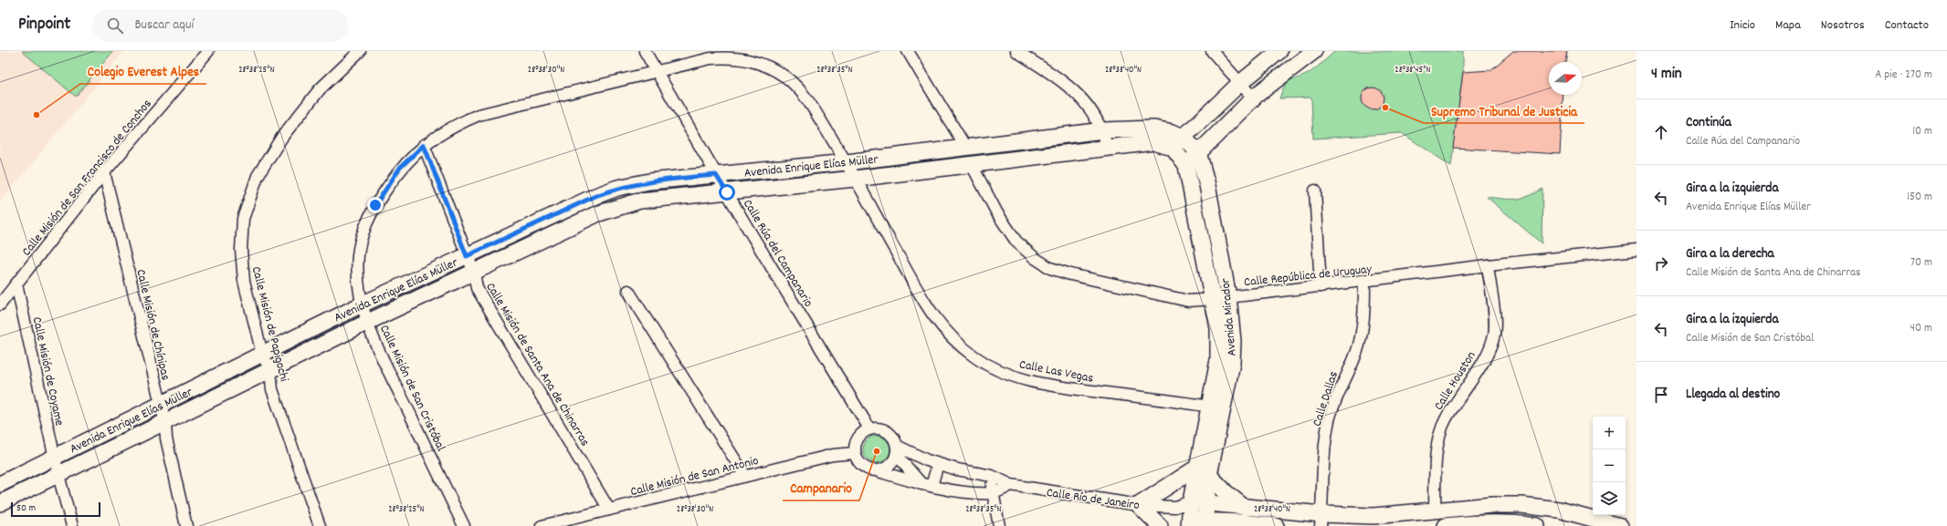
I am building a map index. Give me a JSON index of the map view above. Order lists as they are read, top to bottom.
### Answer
{
  "streets": {
    "main road": ["Avenida Enrique Elías Müller", "Avenida Mirador", "Calle Río de Janeiro"],
    "street": [
      "Calle Misión de San Francisco de Conchos",
      "Calle Rúa del Campanario",
      "Calle República de Uruguay",
      "Calle Misión de Papigochi",
      "Calle Misión de Chínipas",
      "Calle Misión de Santa Ana de Chinarras",
      "Calle Las Vegas",
      "Calle Misión de Coyame",
      "Calle Houston",
      "Calle Misión de San Cristóbal",
      "Calle Dallas",
      "Calle Misión de San Antonio"
    ]
  },
  "crossings": [
    ["Avenida Enrique Elías Müller", "Calle Rúa del Campanario"],
    ["Avenida Enrique Elías Müller", "Calle República de Uruguay"],
    ["Avenida Enrique Elías Müller", "Avenida Mirador"],
    ["Avenida Enrique Elías Müller", "Calle Misión de Papigochi"],
    ["Avenida Enrique Elías Müller", "Calle Misión de Chínipas"],
    ["Avenida Enrique Elías Müller", "Calle Misión de Santa Ana de Chinarras"],
    ["Avenida Enrique Elías Müller", "Calle Las Vegas"],
    ["Avenida Enrique Elías Müller", "Calle Misión de Coyame"],
    ["Avenida Enrique Elías Müller", "Calle Misión de San Cristóbal"],
    ["Calle Misión de San Francisco de Conchos", "Calle Misión de Chínipas"],
    ["Calle Misión de San Francisco de Conchos", "Calle Misión de Coyame"],
    ["Calle Rúa del Campanario", "Calle Misión de San Cristóbal"],
    ["Calle Rúa del Campanario", "Calle Misión de San Antonio"],
    ["Calle Rúa del Campanario", "Calle Río de Janeiro"],
    ["Calle República de Uruguay", "Avenida Mirador"],
    ["Calle República de Uruguay", "Calle Houston"],
    ["Calle República de Uruguay", "Calle Dallas"],
    ["Avenida Mirador", "Calle Las Vegas"],
    ["Avenida Mirador", "Calle Río de Janeiro"],
    ["Calle Misión de Santa Ana de Chinarras", "Calle Misión de San Cristóbal"],
    ["Calle Misión de Santa Ana de Chinarras", "Calle Misión de San Antonio"],
    ["Calle Las Vegas", "Calle Misión de San Cristóbal"],
    ["Calle Houston", "Calle Río de Janeiro"],
    ["Calle Dallas", "Calle Río de Janeiro"],
    ["Calle Misión de San Antonio", "Calle Río de Janeiro"]
  ],
  "places": ["Supremo Tribunal de Justicia", "Colegio Everest Alpes", "Campanario"],
  "scale_bar": "50 m",
  "north": "right",
  "page": {
    "header": "Pinpoint",
    "search": "Buscar aquí",
    "nav": [
      "Inicio",
      "Mapa",
      "Nosotros",
      "Contacto"
    ],
    "heading": ["4 min", "A pie · 270 m"],
    "list": [
      ["Continúa", "Calle Rúa del Campanario", "10 m"],
      ["Gira a la izquierda", "Avenida Enrique Elías Müller", "150 m"],
      ["Gira a la derecha", "Calle Misión de Santa Ana de Chinarras", "70 m"],
      ["Gira a la izquierda", "Calle Misión de San Cristóbal", "40 m"],
      "Llegada al destino"
    ],
    "map_buttons": ["+", "−"],
    "scale": "50 m"
  },
  "coordinates": [
    "28°38'25\"N",
    "28°38'30\"N",
    "28°38'35\"N",
    "28°38'40\"N",
    "28°38'45\"N"
  ]
}
